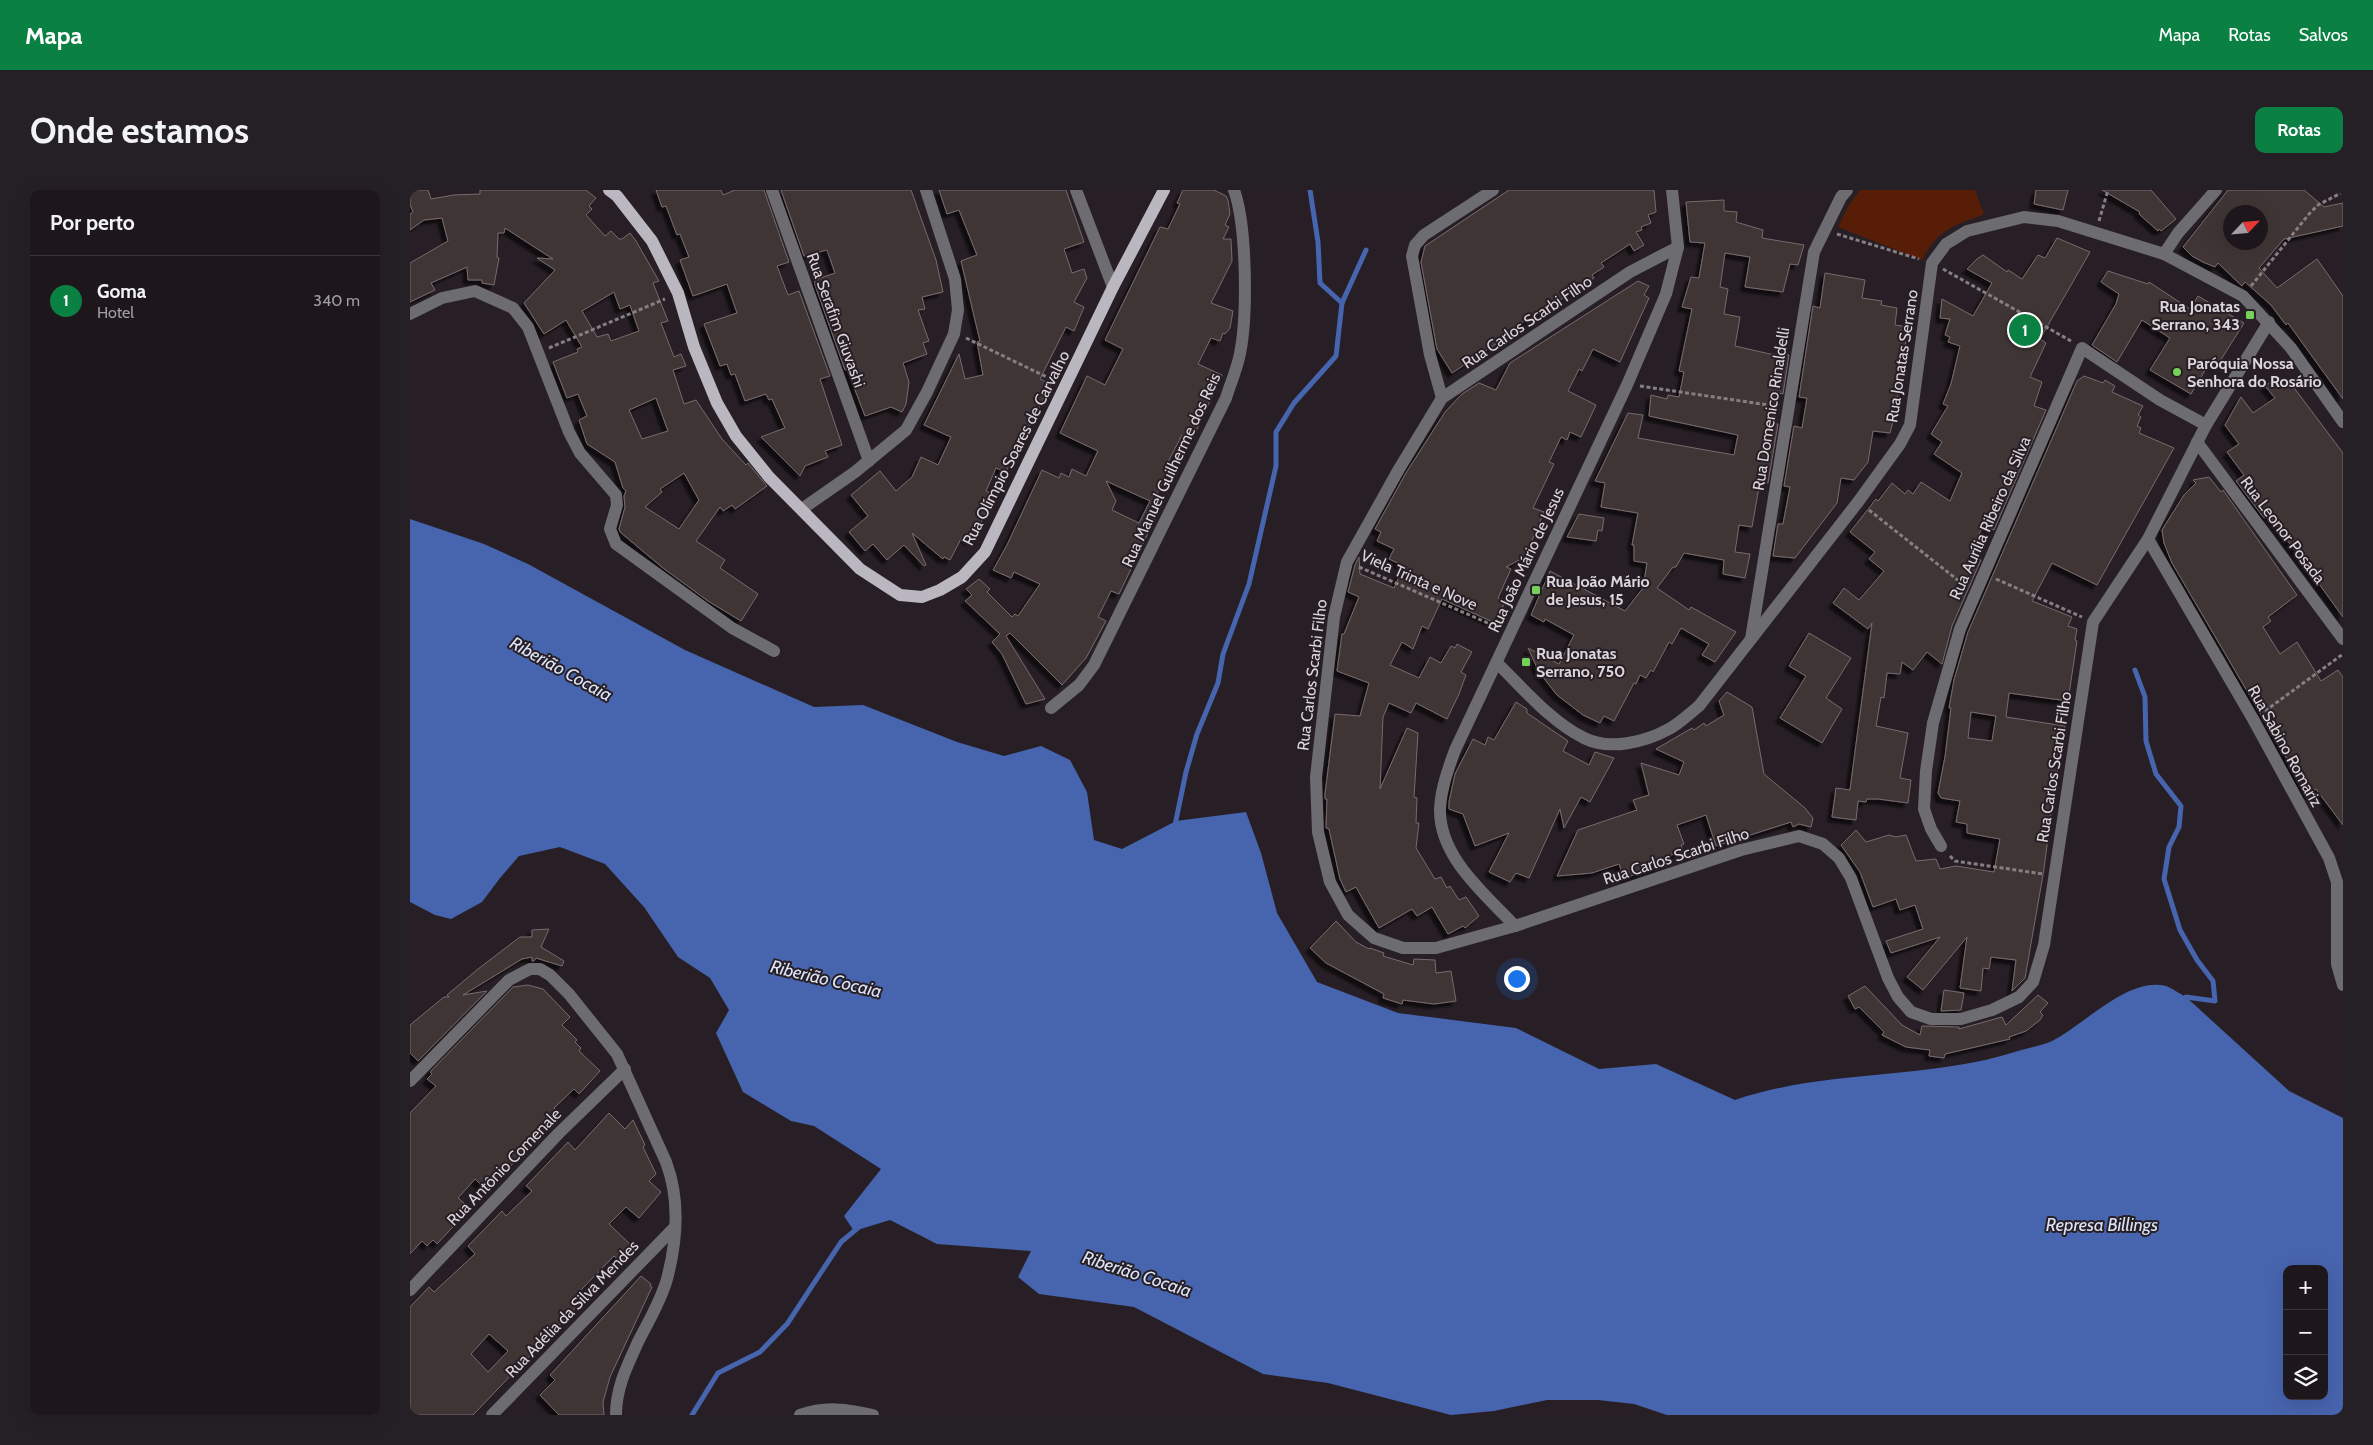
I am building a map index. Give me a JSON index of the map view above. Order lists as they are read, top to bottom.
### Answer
{
  "streets": {
    "main road": ["Rua Olímpio Soares de Carvalho"],
    "street": [
      "Rua Serafim Giuvashi",
      "Rua Carlos Scarbi Filho",
      "Rua Jonatas Serrano",
      "Rua Domenico Rinaldelli",
      "Rua Manuel Guilherme dos Reis",
      "Rua Aurília Ribeiro da Silva",
      "Rua Leonor Posada",
      "Rua João Mário de Jesus",
      "Rua Sabino Romariz",
      "Rua Antônio Comenale",
      "Rua Adélia da Silva Mendes"
    ],
    "path": ["Viela Trinta e Nove"]
  },
  "crossings": [
    ["Rua Carlos Scarbi Filho", "Rua Jonatas Serrano"],
    ["Rua Carlos Scarbi Filho", "Rua Leonor Posada"],
    ["Rua Carlos Scarbi Filho", "Rua João Mário de Jesus"],
    ["Rua Carlos Scarbi Filho", "Viela Trinta e Nove"],
    ["Rua Carlos Scarbi Filho", "Rua Sabino Romariz"],
    ["Rua Jonatas Serrano", "Rua Domenico Rinaldelli"],
    ["Rua Jonatas Serrano", "Rua João Mário de Jesus"],
    ["Rua João Mário de Jesus", "Viela Trinta e Nove"]
  ],
  "water": ["Riberião Cocaia", "Represa Billings"],
  "places": {
    "transit": ["Rua Jonatas Serrano, 343", "Rua João Mário de Jesus, 15", "Rua Jonatas Serrano, 750"],
    "other": ["Paróquia Nossa Senhora do Rosário"]
  },
  "north": "top right",
  "page": {
    "header": "Mapa",
    "nav": ["Mapa", "Rotas", "Salvos"],
    "buttons": "Rotas",
    "title": "Onde estamos",
    "heading": "Por perto",
    "list": [
      {
        "mark": "1",
        "name": "Goma",
        "note": "Hotel",
        "value": "340 m"
      }
    ],
    "pins": "1",
    "map_buttons": ["+", "−"]
  }
}
